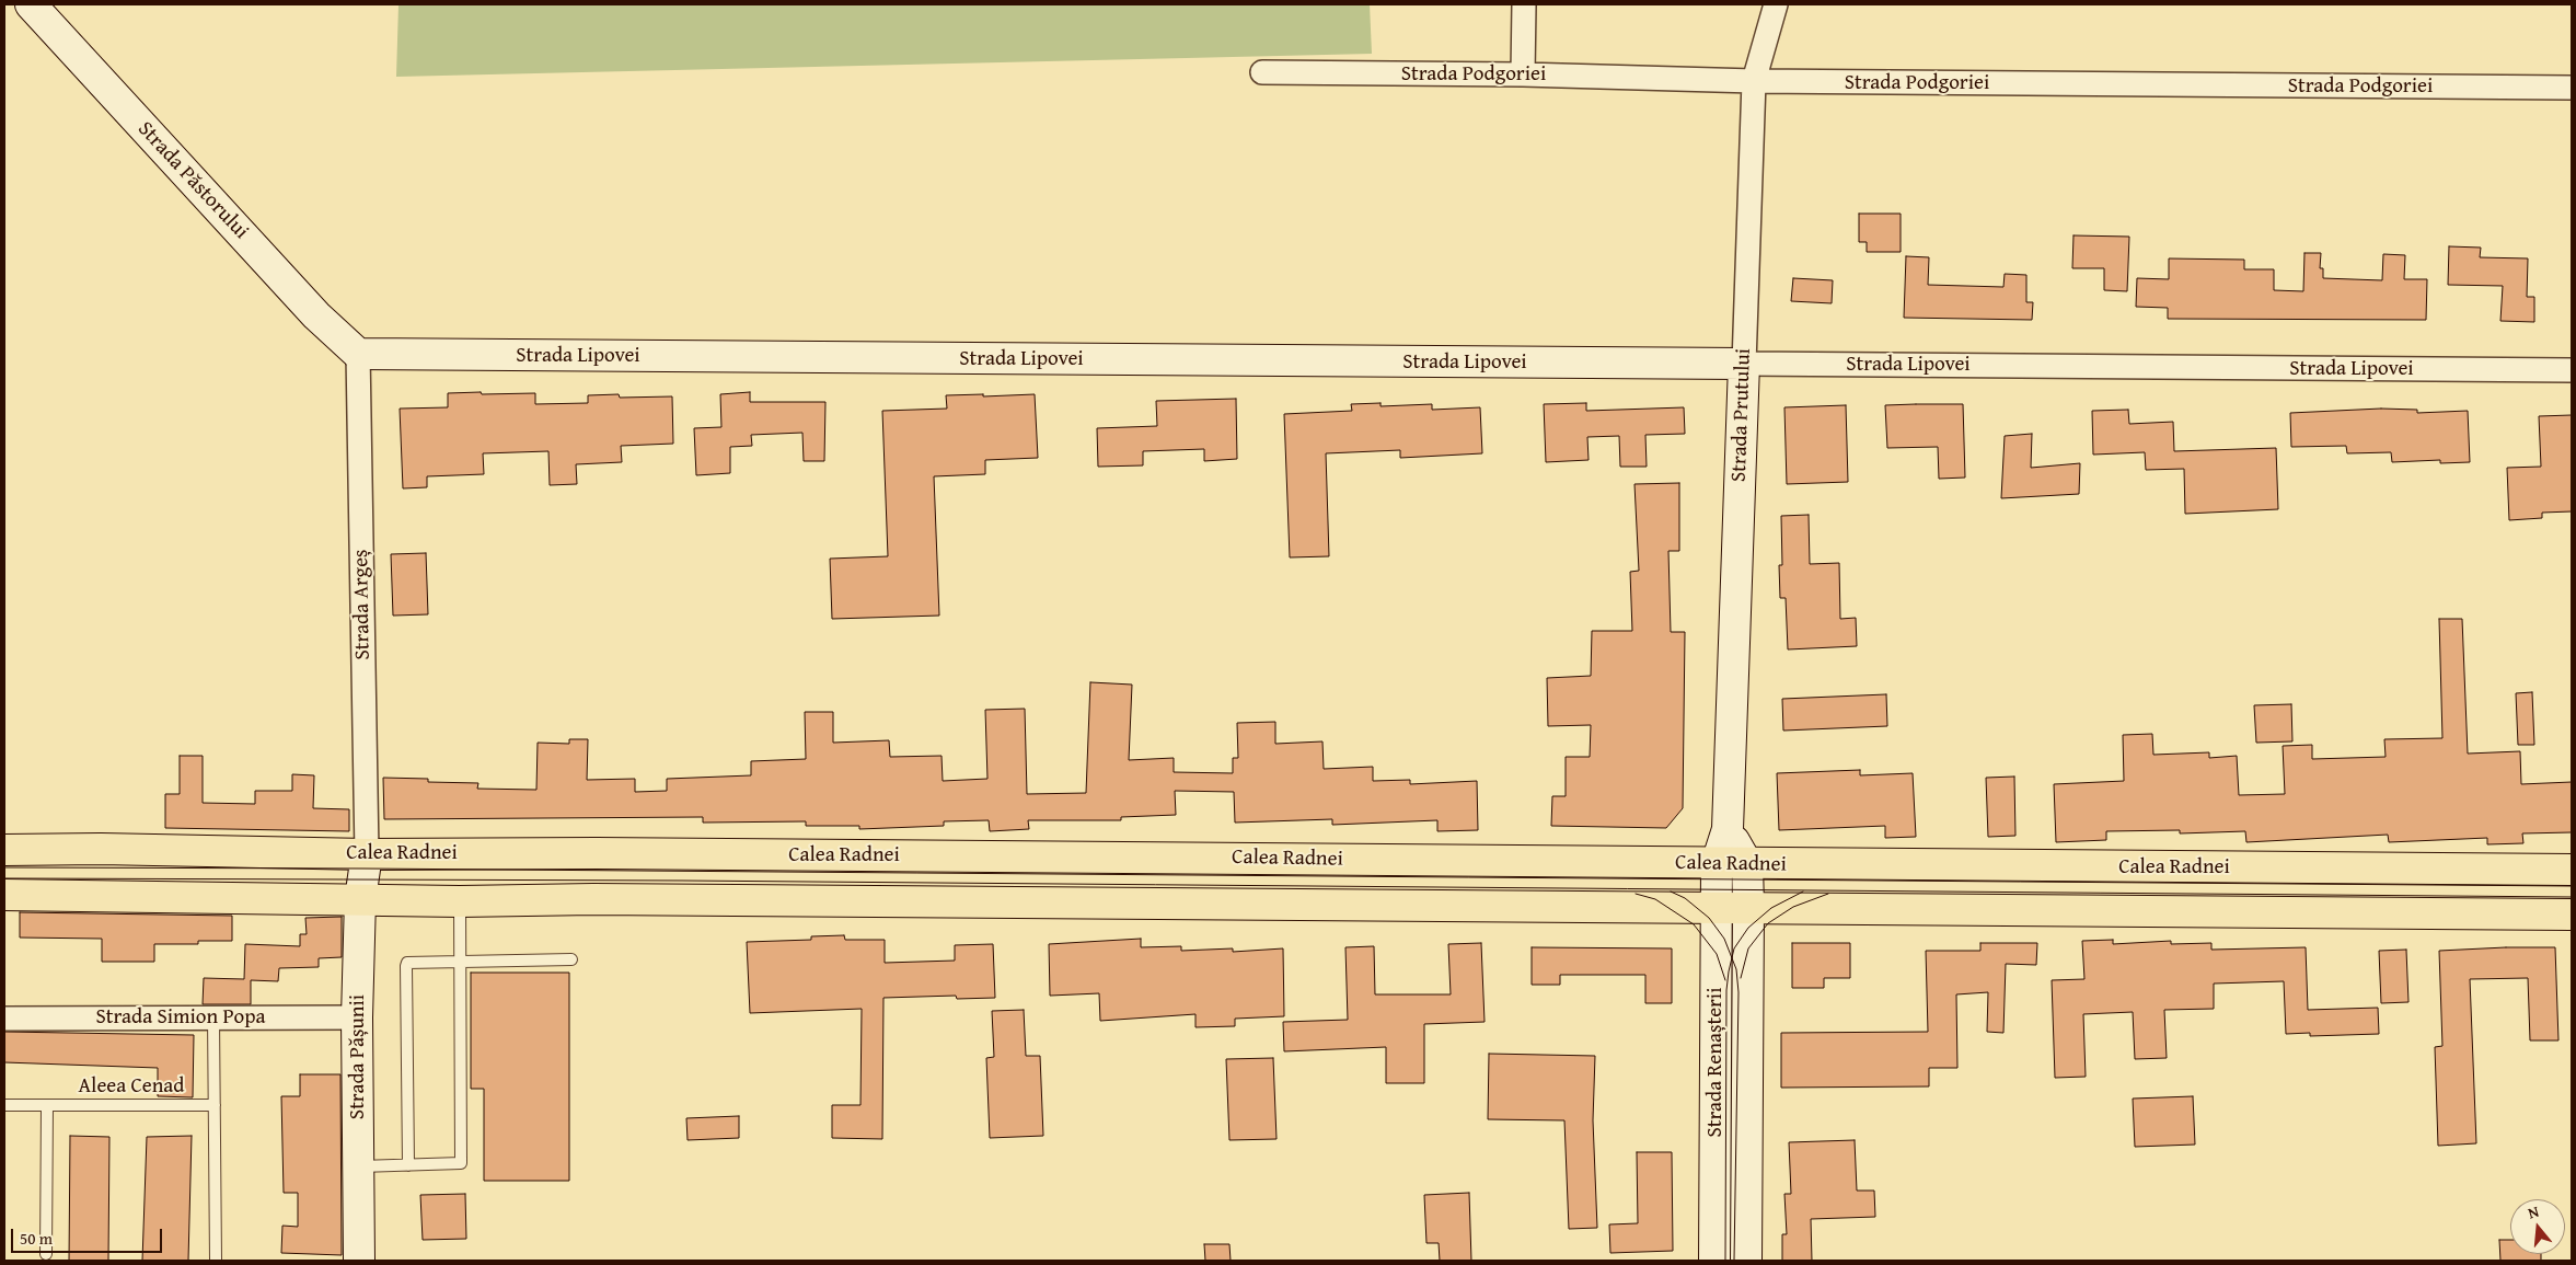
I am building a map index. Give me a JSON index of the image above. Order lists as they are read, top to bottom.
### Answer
{
  "streets": {
    "main road": ["Calea Radnei"],
    "street": [
      "Strada Podgoriei",
      "Strada Păstorului",
      "Strada Lipovei",
      "Strada Prutului",
      "Strada Argeș",
      "Strada Simion Popa",
      "Strada Pășunii",
      "Strada Renașterii"
    ],
    "lane": ["Aleea Cenad"]
  },
  "crossings": [
    ["Strada Podgoriei", "Strada Prutului"],
    ["Strada Păstorului", "Strada Lipovei"],
    ["Strada Păstorului", "Strada Argeș"],
    ["Strada Lipovei", "Strada Prutului"],
    ["Strada Lipovei", "Strada Argeș"],
    ["Strada Prutului", "Calea Radnei"],
    ["Strada Prutului", "Strada Renașterii"],
    ["Strada Argeș", "Calea Radnei"],
    ["Strada Argeș", "Strada Pășunii"],
    ["Calea Radnei", "Strada Pășunii"],
    ["Calea Radnei", "Strada Renașterii"],
    ["Strada Simion Popa", "Strada Pășunii"],
    ["Strada Simion Popa", "Aleea Cenad"]
  ],
  "scale_bar": "50 m",
  "north": "top"
}
